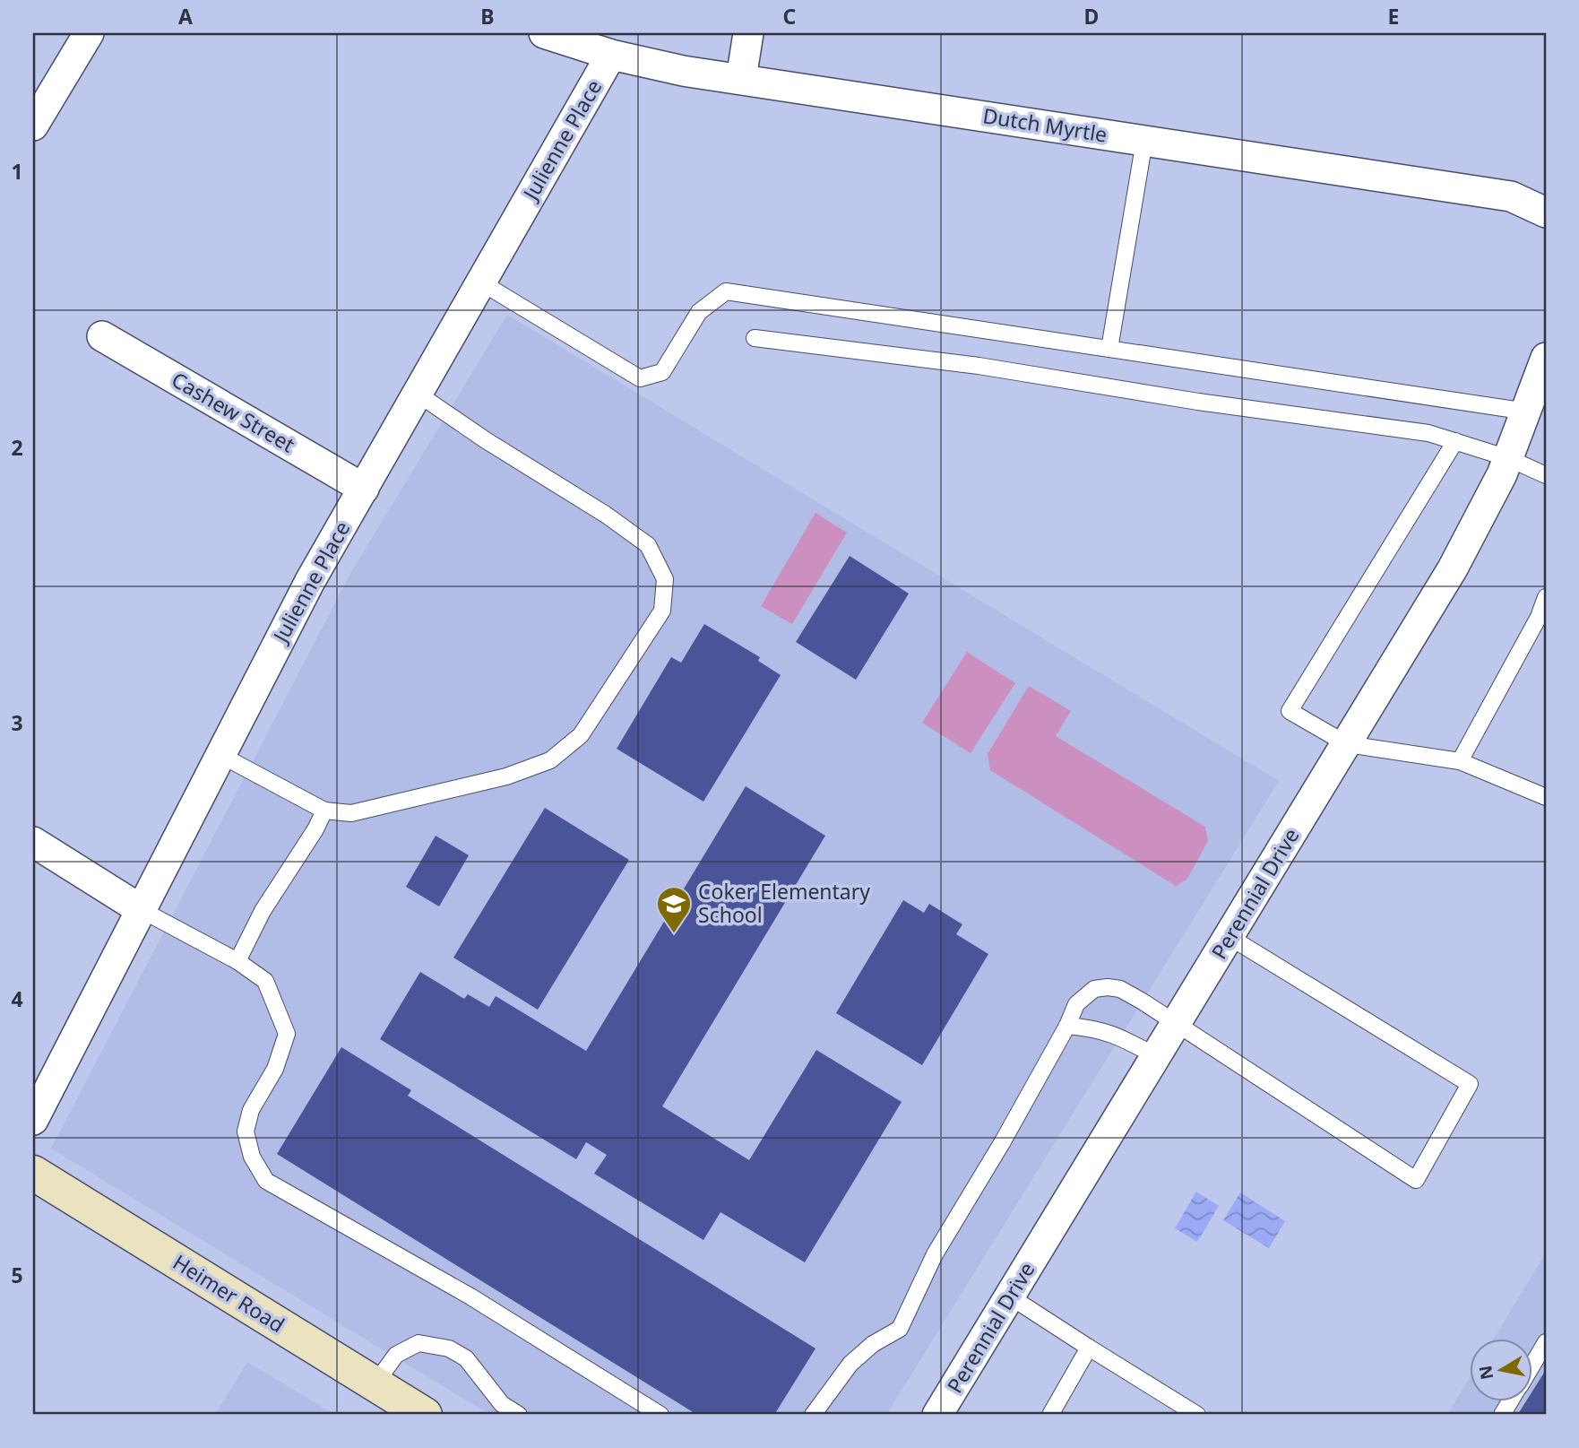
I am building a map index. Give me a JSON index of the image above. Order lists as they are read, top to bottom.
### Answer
{
  "streets": {
    "street": [
      "Dutch Myrtle",
      "Julienne Place",
      "Cashew Street",
      "Perennial Drive",
      "Heimer Road"
    ]
  },
  "crossings": [
    ["Dutch Myrtle", "Julienne Place"],
    ["Julienne Place", "Cashew Street"]
  ],
  "places": {
    "school or university": ["Coker Elementary School"]
  },
  "north": "left",
  "grid": {
    "columns": [
      "A",
      "B",
      "C",
      "D",
      "E"
    ],
    "rows": [
      "1",
      "2",
      "3",
      "4",
      "5"
    ]
  }
}
